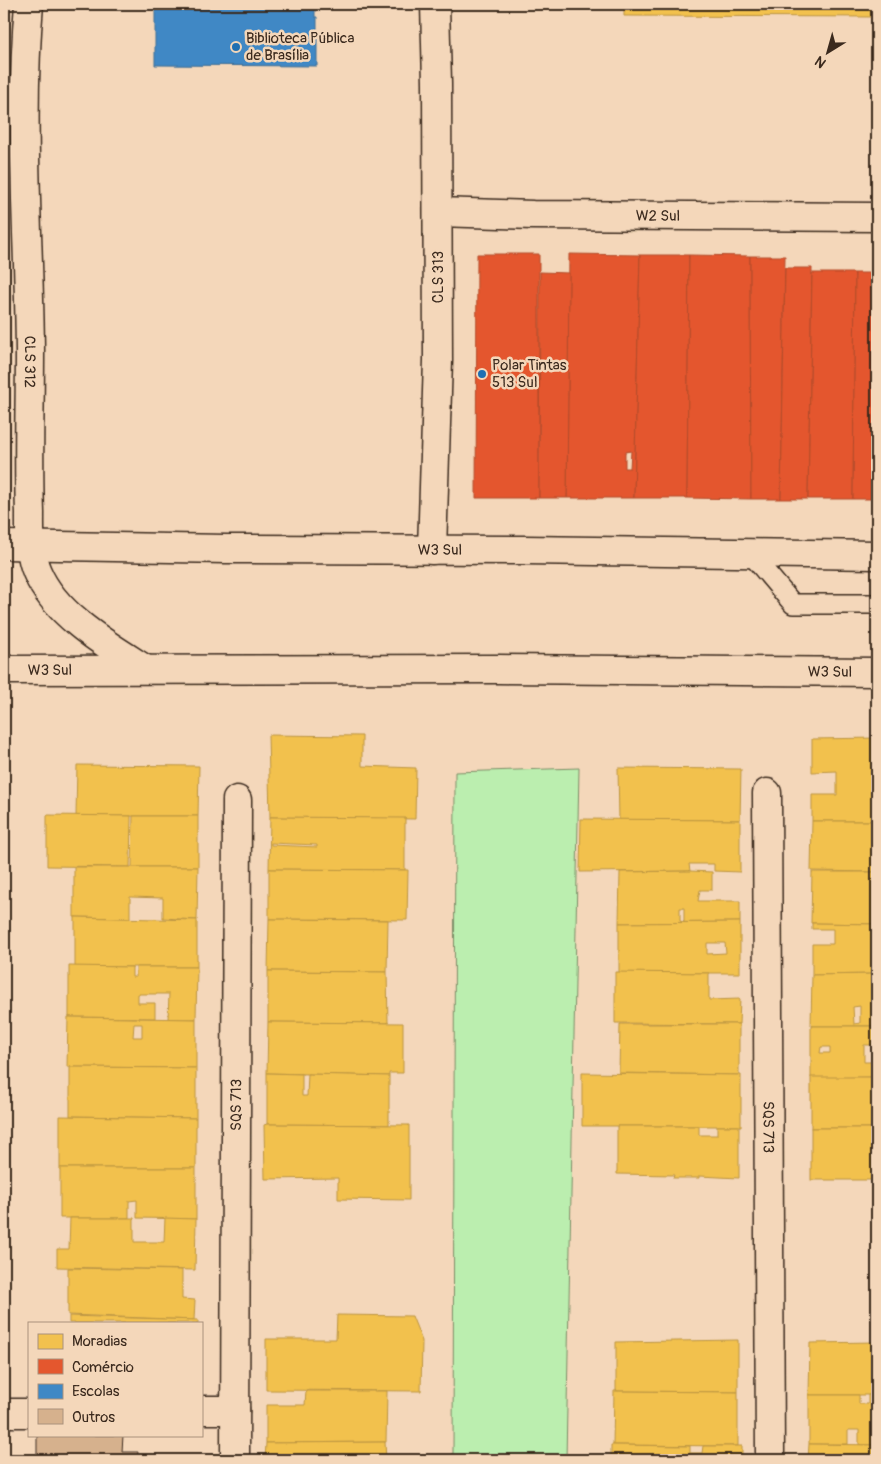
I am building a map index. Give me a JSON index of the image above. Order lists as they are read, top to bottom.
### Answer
{
  "streets": {
    "street": [
      "W2 Sul",
      "CLS 313",
      "CLS 312",
      "W3 Sul",
      "SQS 713"
    ]
  },
  "crossings": [
    ["W2 Sul", "CLS 313"],
    ["CLS 313", "W3 Sul"],
    ["CLS 312", "W3 Sul"]
  ],
  "places": ["Biblioteca Pública de Brasília", "Polar Tintas 513 Sul"],
  "legend": [
    "Moradias",
    "Comércio",
    "Escolas",
    "Outros"
  ],
  "north": "bottom left"
}
